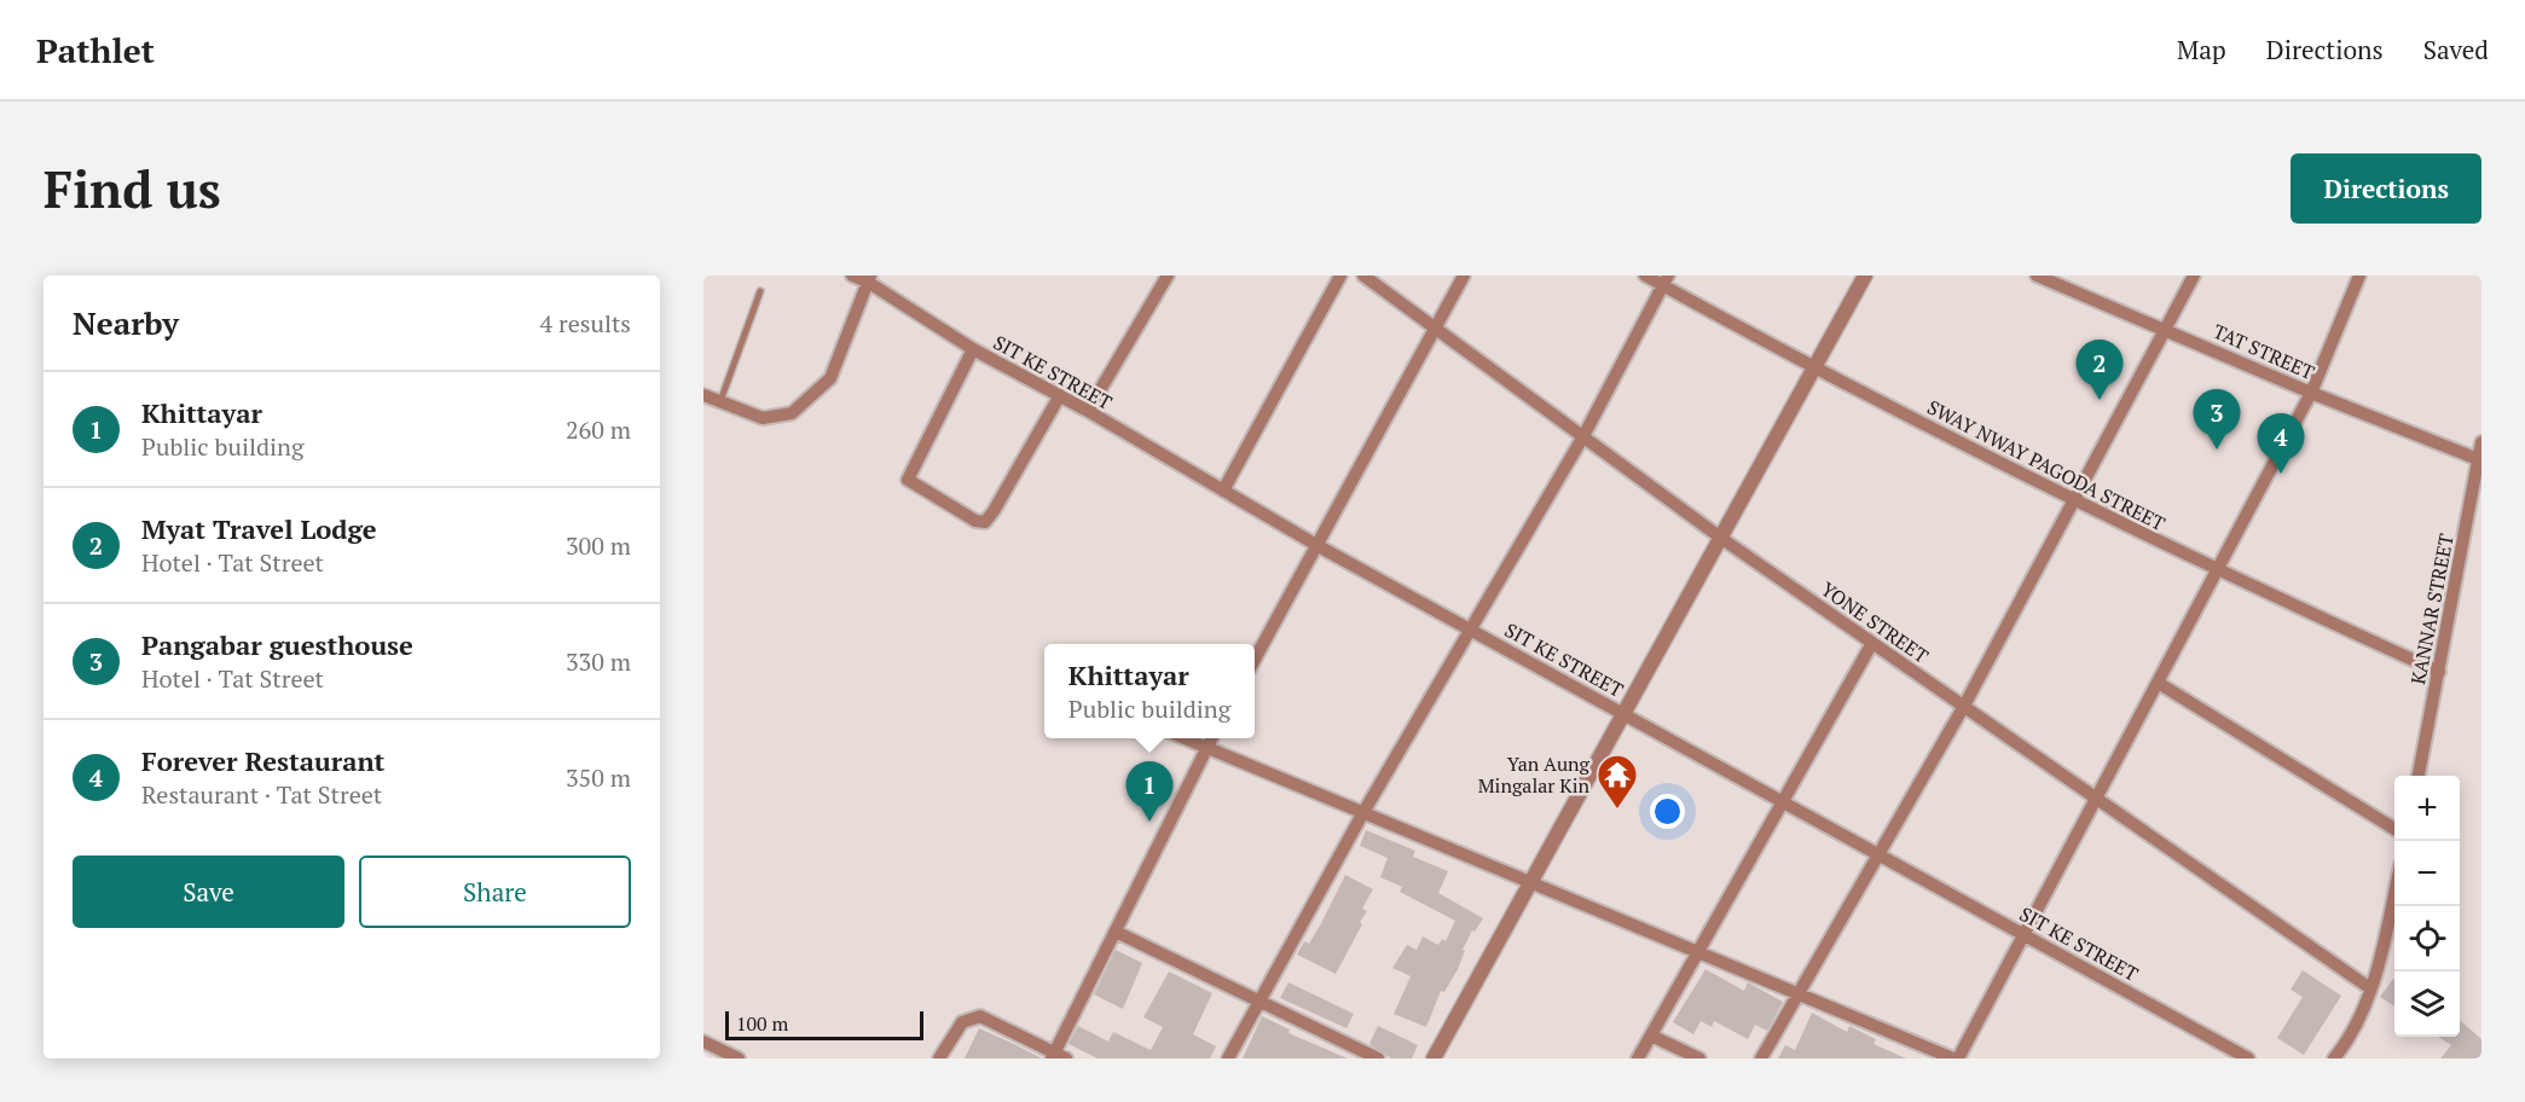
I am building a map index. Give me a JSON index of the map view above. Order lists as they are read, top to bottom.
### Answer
{
  "streets": {
    "street": [
      "TAT STREET",
      "SIT KE STREET",
      "SWAY NWAY PAGODA STREET",
      "KANNAR STREET",
      "YONE STREET"
    ]
  },
  "crossings": [
    ["TAT STREET", "KANNAR STREET"],
    ["SWAY NWAY PAGODA STREET", "KANNAR STREET"]
  ],
  "places": {
    "temple": ["Yan Aung Mingalar Kin"]
  },
  "scale_bar": "100 m",
  "page": {
    "header": "Pathlet",
    "nav": ["Map", "Directions", "Saved"],
    "buttons": [
      "Directions",
      ["Save", "Share"]
    ],
    "title": "Find us",
    "heading": ["Nearby", "4 results"],
    "pins": [
      "2",
      "3",
      "4",
      "1"
    ],
    "list": [
      {
        "mark": "1",
        "name": "Khittayar",
        "note": "Public building",
        "value": "260 m"
      },
      {
        "mark": "2",
        "name": "Myat Travel Lodge",
        "note": "Hotel · Tat Street",
        "value": "300 m"
      },
      {
        "mark": "3",
        "name": "Pangabar guesthouse",
        "note": "Hotel · Tat Street",
        "value": "330 m"
      },
      {
        "mark": "4",
        "name": "Forever Restaurant",
        "note": "Restaurant · Tat Street",
        "value": "350 m"
      }
    ],
    "popup": ["Khittayar", "Public building"],
    "map_buttons": ["+", "−"],
    "scale": "100 m"
  }
}
